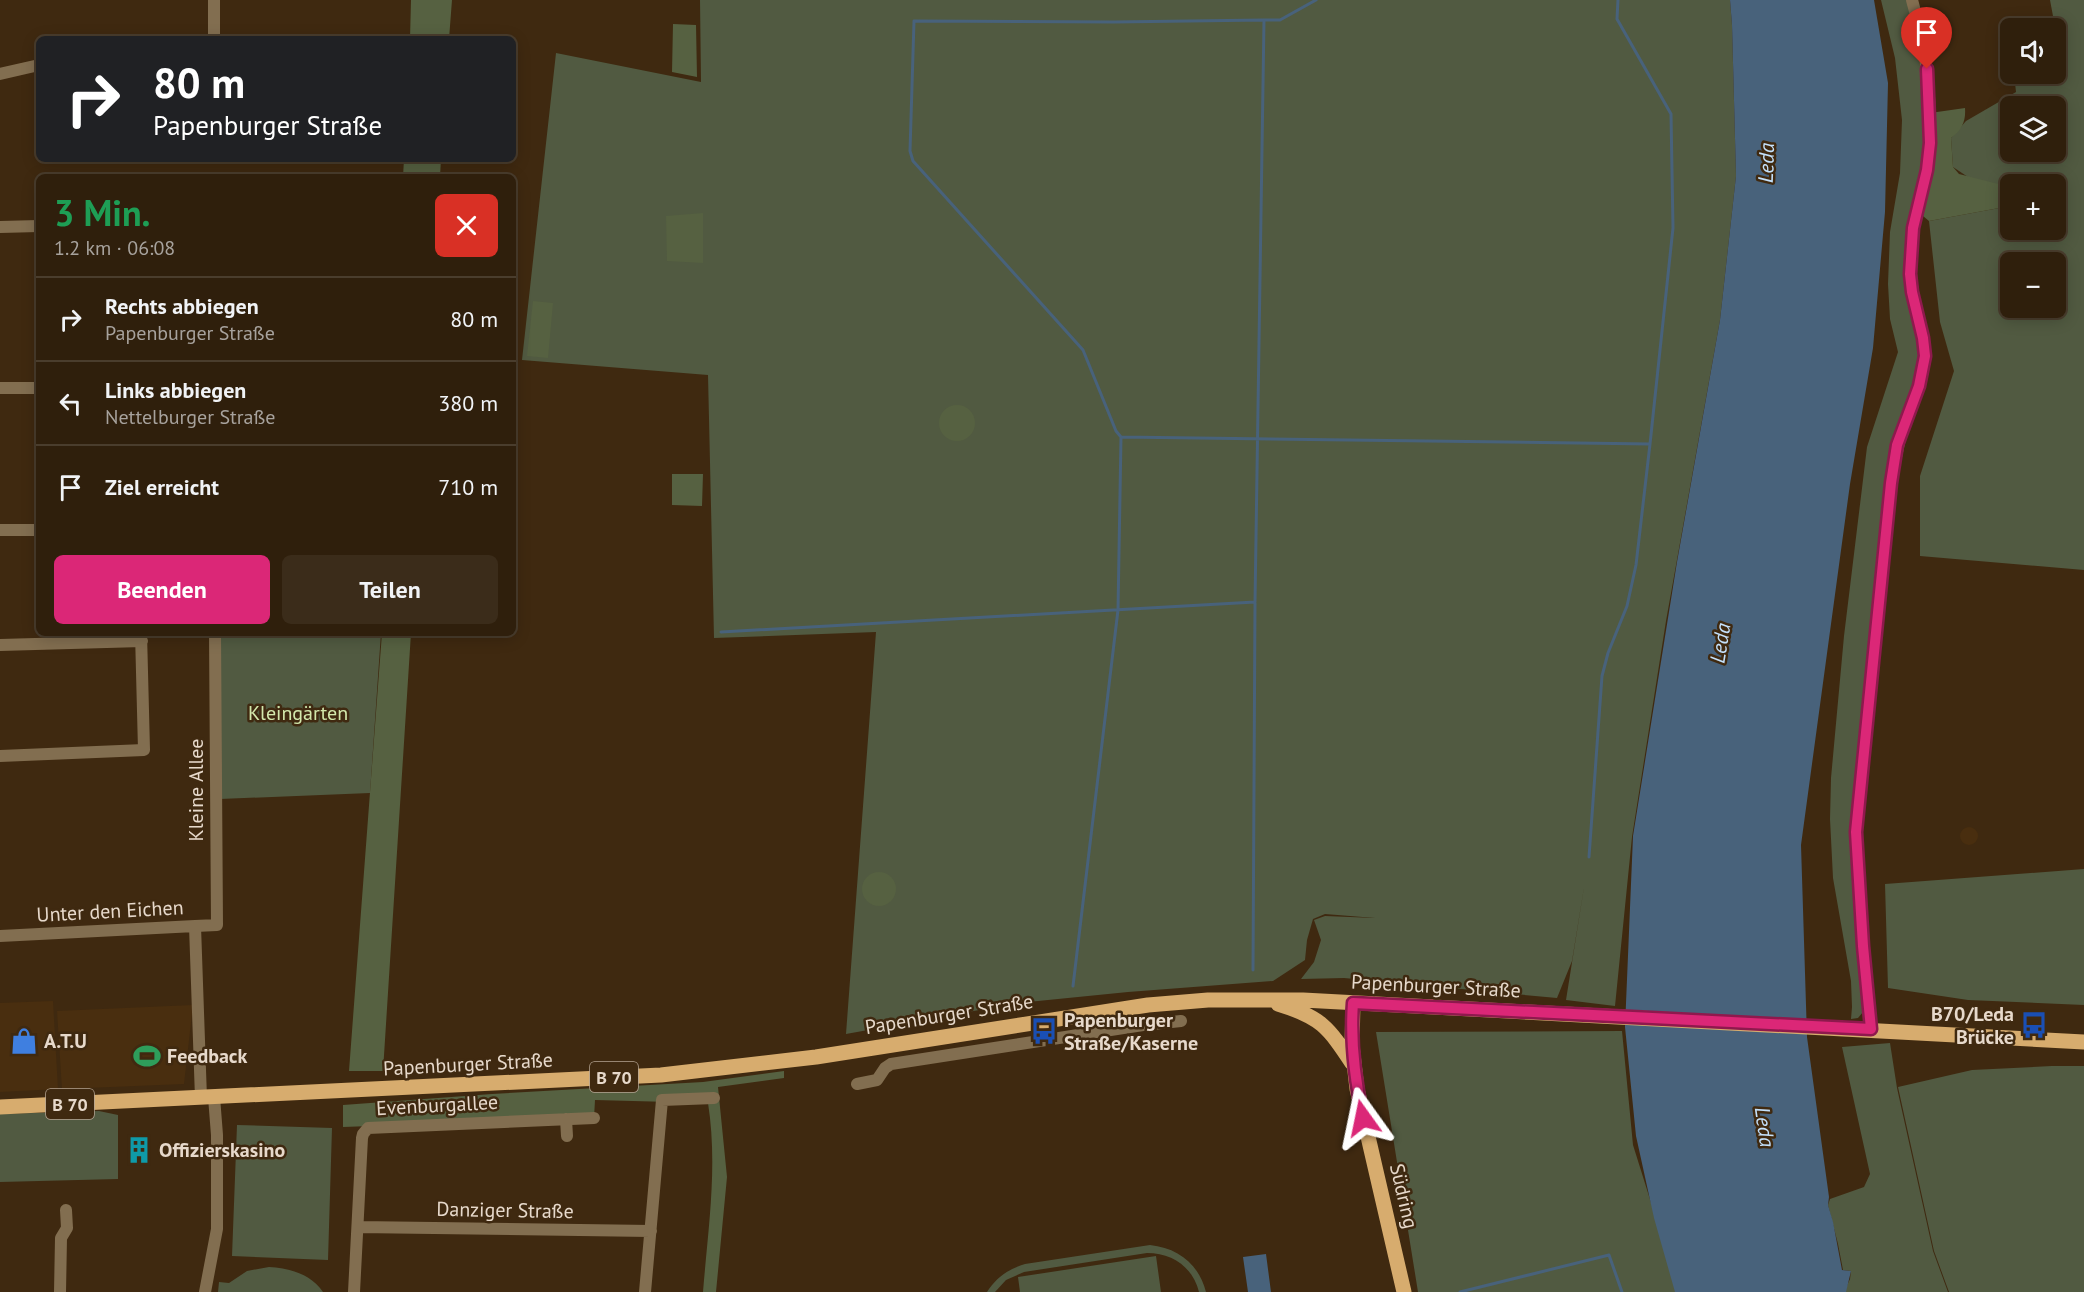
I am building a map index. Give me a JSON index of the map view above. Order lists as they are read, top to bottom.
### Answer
{
  "streets": {
    "main road": ["Papenburger Straße", "B 70", "Südring"],
    "street": [
      "Kleine Allee",
      "Unter den Eichen",
      "Evenburgallee",
      "Danziger Straße"
    ]
  },
  "crossings": [
    ["Kleine Allee", "Unter den Eichen"],
    ["Unter den Eichen", "Papenburger Straße"],
    ["Papenburger Straße", "Südring"],
    ["Evenburgallee", "Danziger Straße"]
  ],
  "water": ["Leda"],
  "parks": ["Kleingärten"],
  "places": {
    "bus stop": ["B70/Leda Brücke", "Papenburger Straße/Kaserne"],
    "shop": ["A.T.U"],
    "sports": ["Feedback"],
    "building": ["Offizierskasino"]
  },
  "page": {
    "map_buttons": ["+", "−"],
    "turn": ["80 m", "Papenburger Straße"],
    "heading": ["3 Min.", "1.2 km · 06:08"],
    "list": [
      {
        "name": "Rechts abbiegen",
        "note": "Papenburger Straße",
        "value": "80 m"
      },
      {
        "name": "Links abbiegen",
        "note": "Nettelburger Straße",
        "value": "380 m"
      },
      {
        "name": "Ziel erreicht",
        "value": "710 m"
      }
    ],
    "buttons": ["Beenden", "Teilen"]
  }
}
